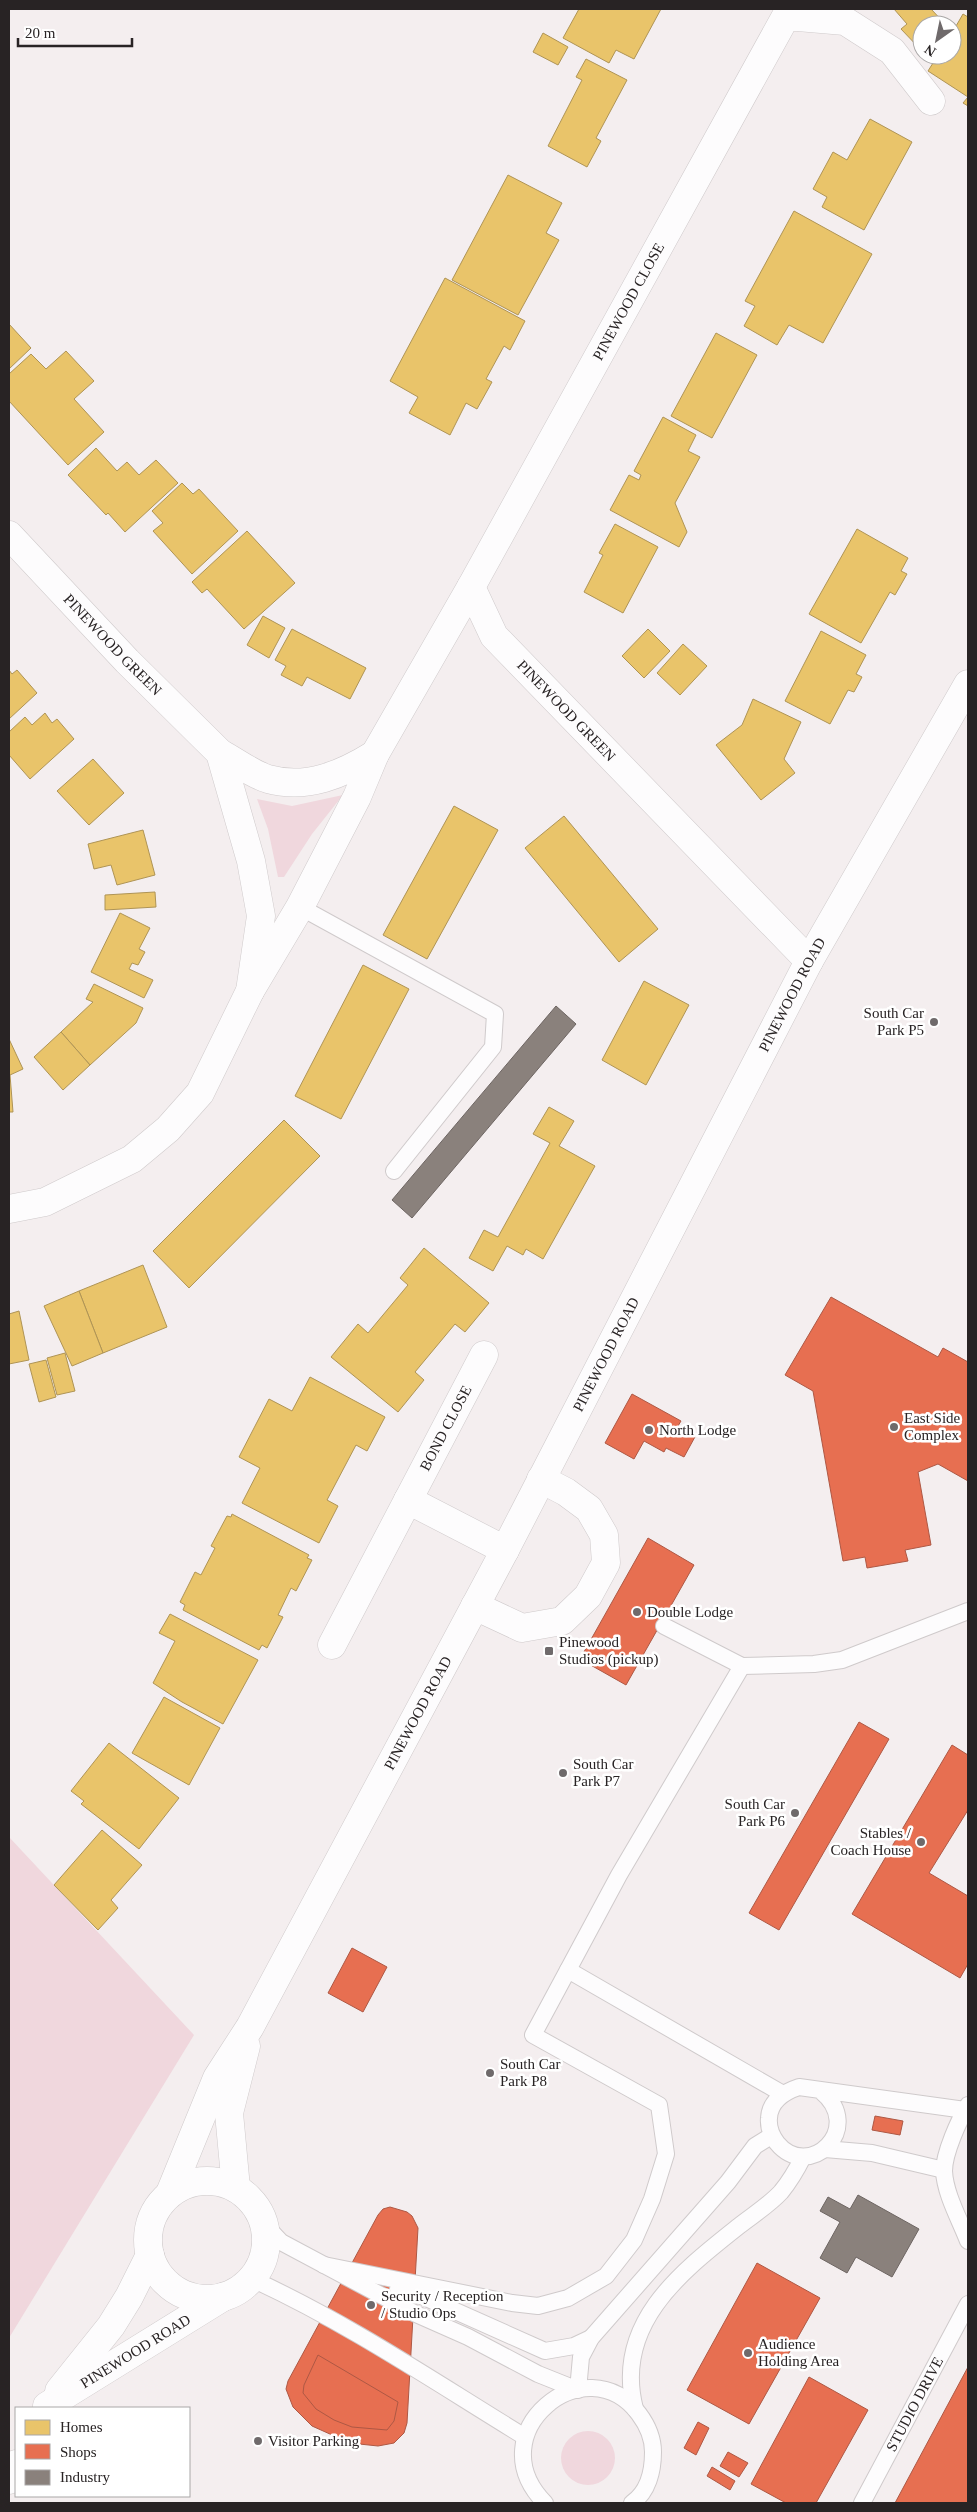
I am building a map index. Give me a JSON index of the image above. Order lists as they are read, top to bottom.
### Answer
{
  "streets": {
    "street": [
      "PINEWOOD CLOSE",
      "PINEWOOD GREEN",
      "PINEWOOD ROAD",
      "BOND CLOSE"
    ],
    "lane": ["STUDIO DRIVE"]
  },
  "crossings": [
    ["PINEWOOD CLOSE", "PINEWOOD GREEN"],
    ["PINEWOOD GREEN", "PINEWOOD ROAD"]
  ],
  "places": {
    "other": [
      "South Car Park P5",
      "East Side Complex",
      "North Lodge",
      "Double Lodge",
      "South Car Park P7",
      "South Car Park P6",
      "Stables / Coach House",
      "South Car Park P8",
      "Security / Reception / Studio Ops",
      "Audience Holding Area",
      "Visitor Parking"
    ],
    "transit": ["Pinewood Studios (pickup)"]
  },
  "legend": ["Homes", "Shops", "Industry"],
  "scale_bar": "20 m",
  "north": "bottom left"
}
